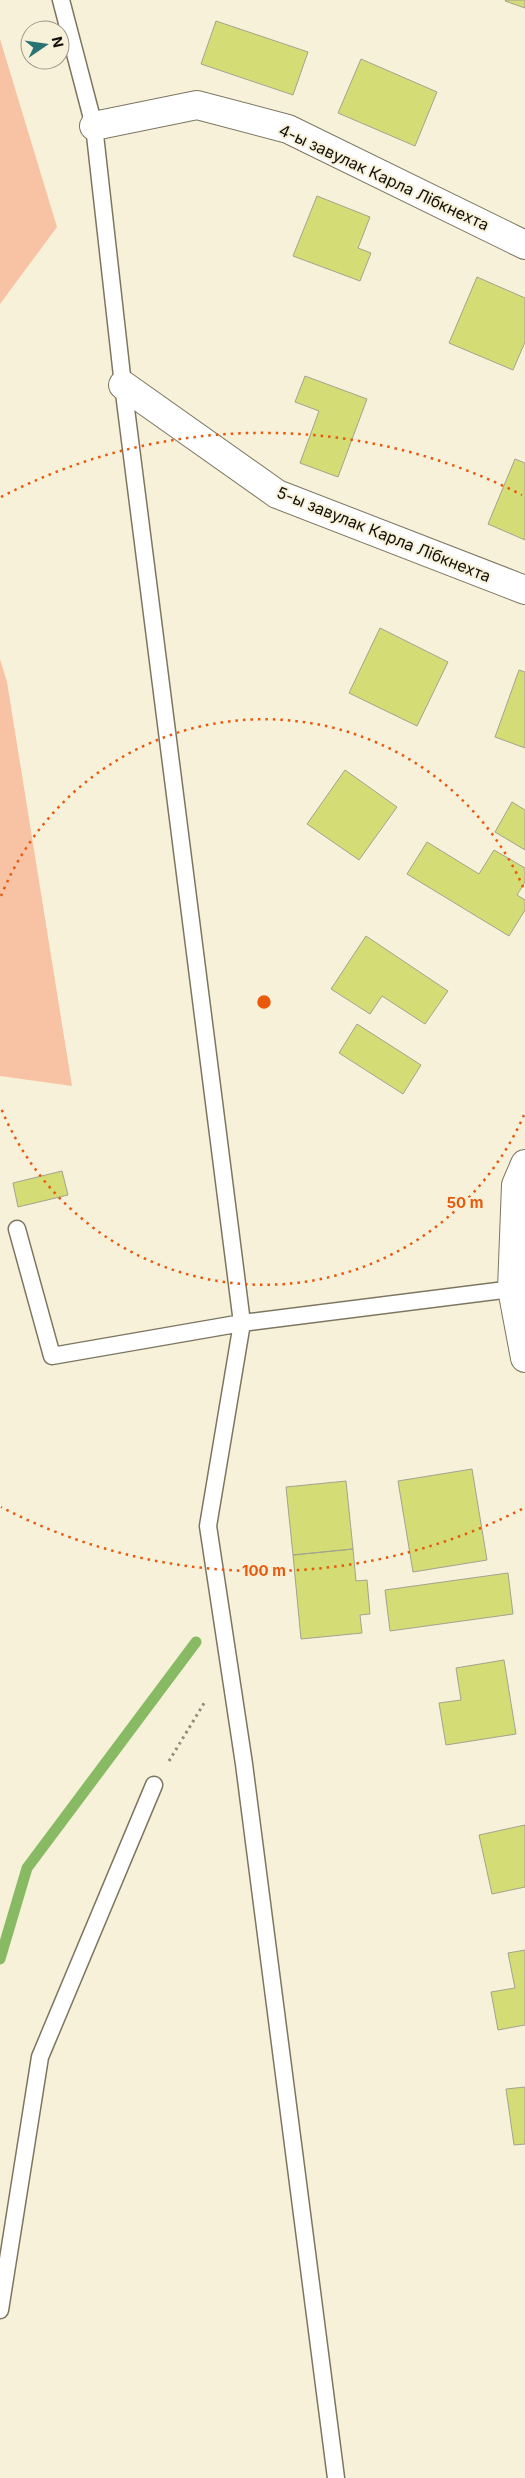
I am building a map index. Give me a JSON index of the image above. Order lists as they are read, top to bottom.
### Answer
{
  "streets": {
    "street": ["4-ы завулак Карла Лібкнехта", "5-ы завулак Карла Лібкнехта"]
  },
  "north": "right",
  "rings": ["50 m", "100 m"]
}
